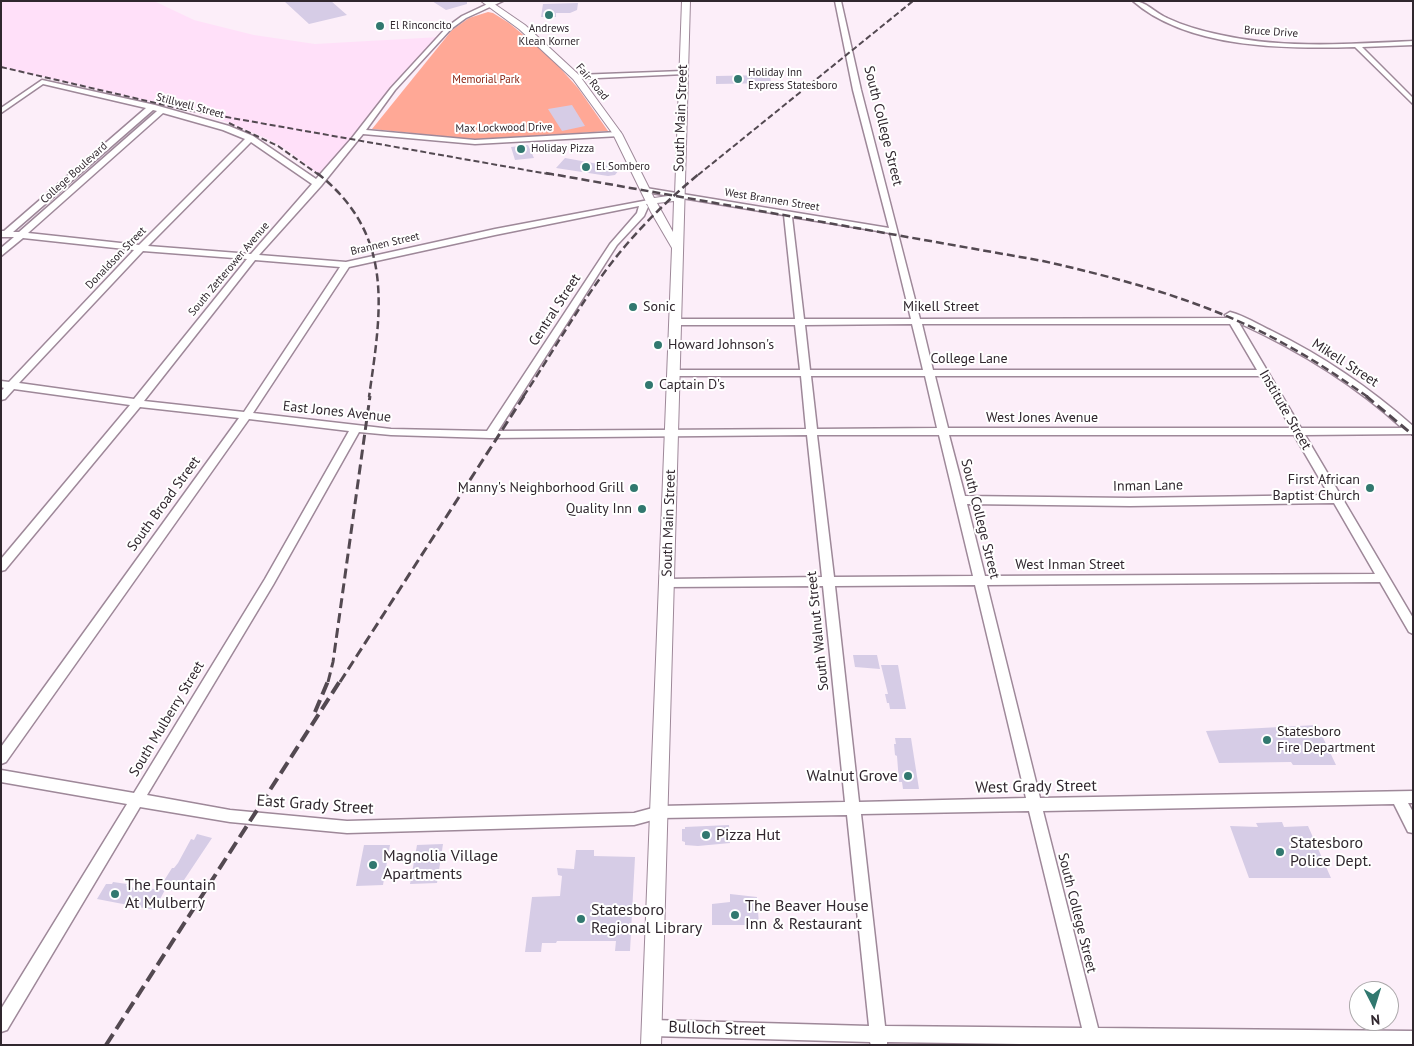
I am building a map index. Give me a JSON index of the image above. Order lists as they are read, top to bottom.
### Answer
{
  "streets": {
    "main road": ["Fair Road", "South Main Street"],
    "street": [
      "Bruce Drive",
      "Stillwell Street",
      "South College Street",
      "Max Lockwood Drive",
      "College Boulevard",
      "West Brannen Street",
      "Brannen Street",
      "Donaldson Street",
      "South Zetterower Avenue",
      "Mikell Street",
      "Central Street",
      "College Lane",
      "Institute Street",
      "East Jones Avenue",
      "West Jones Avenue",
      "Inman Lane",
      "South Broad Street",
      "West Inman Street",
      "South Walnut Street",
      "South Mulberry Street",
      "West Grady Street",
      "East Grady Street",
      "Bulloch Street"
    ]
  },
  "crossings": [
    ["Fair Road", "South Main Street"],
    ["Fair Road", "Max Lockwood Drive"],
    ["Fair Road", "West Brannen Street"],
    ["Fair Road", "Brannen Street"],
    ["Fair Road", "South Zetterower Avenue"],
    ["Fair Road", "Central Street"],
    ["Stillwell Street", "College Boulevard"],
    ["Stillwell Street", "Donaldson Street"],
    ["Stillwell Street", "South Zetterower Avenue"],
    ["South Main Street", "West Brannen Street"],
    ["South Main Street", "Mikell Street"],
    ["South Main Street", "College Lane"],
    ["South Main Street", "East Jones Avenue"],
    ["South Main Street", "West Jones Avenue"],
    ["South Main Street", "West Inman Street"],
    ["South Main Street", "West Grady Street"],
    ["South Main Street", "East Grady Street"],
    ["South Main Street", "Bulloch Street"],
    ["South College Street", "West Brannen Street"],
    ["South College Street", "Mikell Street"],
    ["South College Street", "College Lane"],
    ["South College Street", "West Jones Avenue"],
    ["South College Street", "Inman Lane"],
    ["South College Street", "West Inman Street"],
    ["South College Street", "West Grady Street"],
    ["South College Street", "Bulloch Street"],
    ["Max Lockwood Drive", "South Zetterower Avenue"],
    ["College Boulevard", "Brannen Street"],
    ["West Brannen Street", "South Walnut Street"],
    ["Brannen Street", "Donaldson Street"],
    ["Brannen Street", "South Zetterower Avenue"],
    ["Brannen Street", "Central Street"],
    ["Brannen Street", "South Broad Street"],
    ["Donaldson Street", "East Jones Avenue"],
    ["South Zetterower Avenue", "East Jones Avenue"],
    ["Mikell Street", "Institute Street"],
    ["Mikell Street", "West Jones Avenue"],
    ["Mikell Street", "South Walnut Street"],
    ["Central Street", "East Jones Avenue"],
    ["College Lane", "Institute Street"],
    ["College Lane", "South Walnut Street"],
    ["Institute Street", "West Jones Avenue"],
    ["Institute Street", "Inman Lane"],
    ["Institute Street", "West Inman Street"],
    ["East Jones Avenue", "West Jones Avenue"],
    ["East Jones Avenue", "South Broad Street"],
    ["East Jones Avenue", "South Mulberry Street"],
    ["West Jones Avenue", "South Walnut Street"],
    ["West Inman Street", "South Walnut Street"],
    ["South Walnut Street", "West Grady Street"],
    ["South Walnut Street", "Bulloch Street"],
    ["South Mulberry Street", "East Grady Street"],
    ["West Grady Street", "East Grady Street"]
  ],
  "parks": ["Memorial Park"],
  "places": [
    "Andrews Klean Korner",
    "El Rinconcito",
    "Holiday Inn Express Statesboro",
    "Holiday Pizza",
    "El Sombero",
    "Sonic",
    "Howard Johnson's",
    "Captain D's",
    "Manny's Neighborhood Grill",
    "First African Baptist Church",
    "Quality Inn",
    "Statesboro Fire Department",
    "Walnut Grove",
    "Pizza Hut",
    "Statesboro Police Dept.",
    "Magnolia Village Apartments",
    "The Fountain At Mulberry",
    "The Beaver House Inn & Restaurant",
    "Statesboro Regional Library"
  ],
  "north": "bottom"
}
